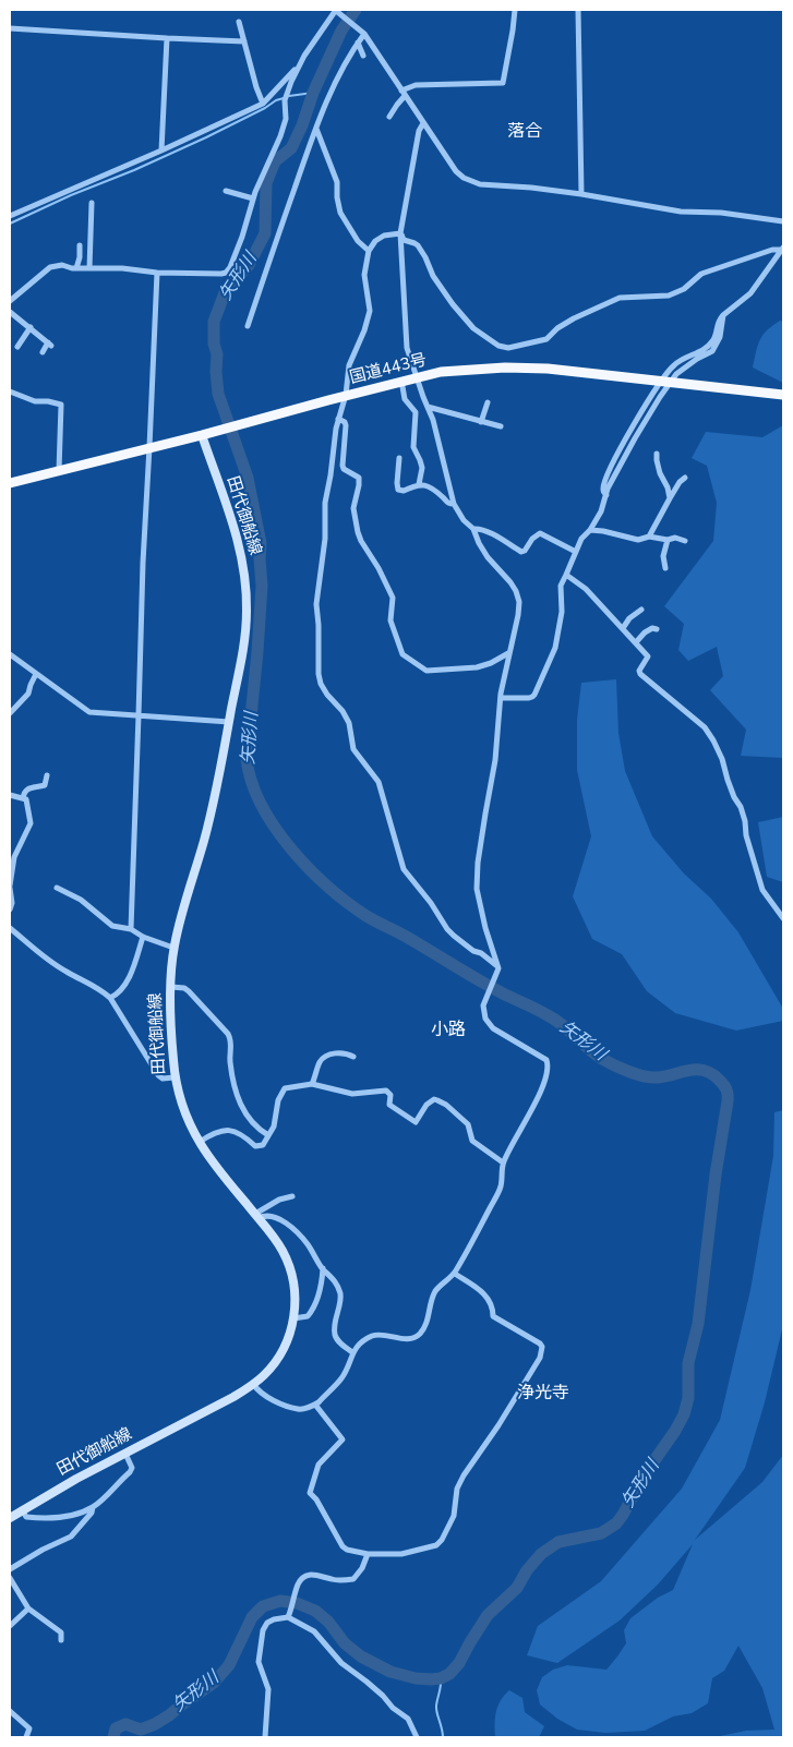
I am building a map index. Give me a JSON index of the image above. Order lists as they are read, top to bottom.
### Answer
{
  "streets": {
    "highway": ["国道443号"],
    "main road": ["田代御船線"]
  },
  "crossings": [
    ["国道443号", "田代御船線"]
  ],
  "districts": ["落合", "小路", "浄光寺"],
  "water": ["矢形川"]
}
